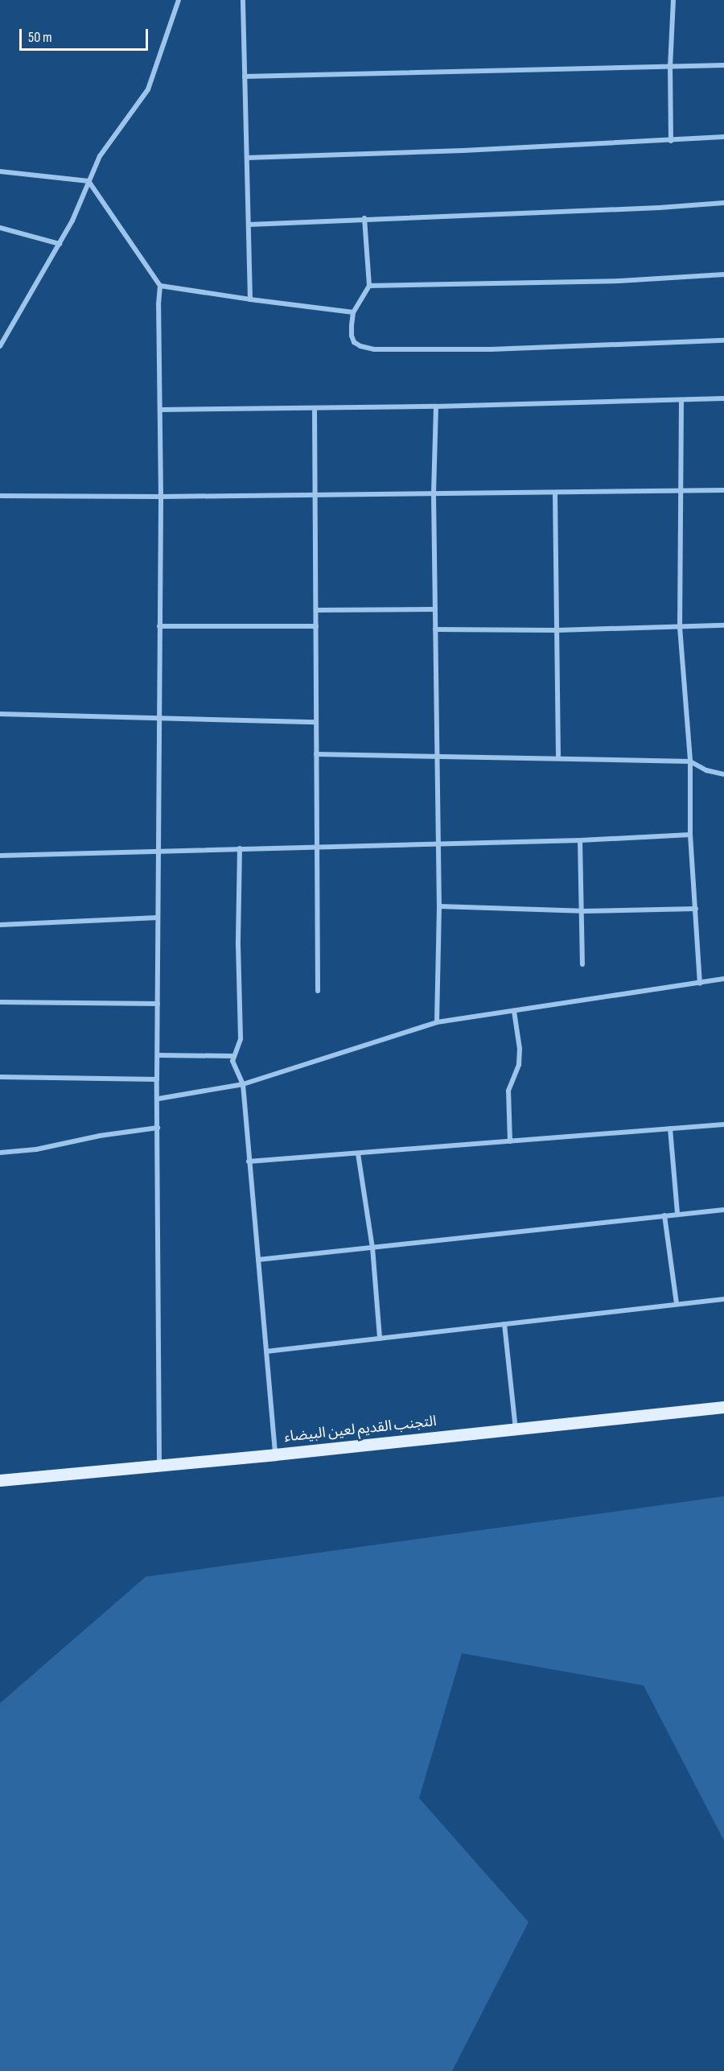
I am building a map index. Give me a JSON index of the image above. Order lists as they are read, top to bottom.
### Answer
{
  "streets": {
    "main road": ["التجنب القديم لعين البيضاء"]
  },
  "scale_bar": "50 m"
}
